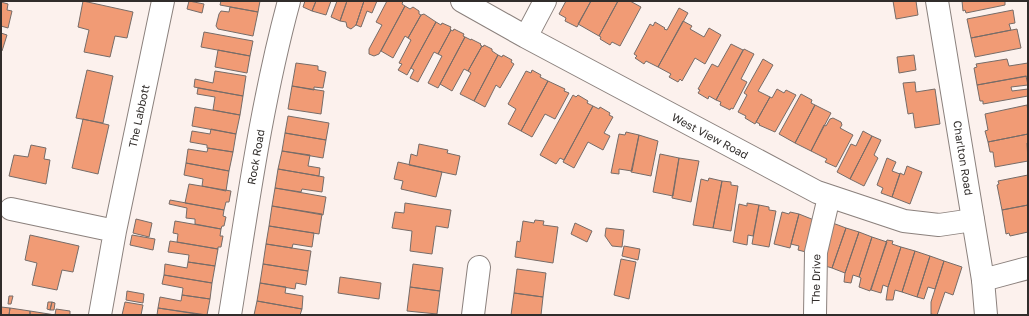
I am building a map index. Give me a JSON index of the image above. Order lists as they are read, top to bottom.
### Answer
{
  "streets": {
    "street": [
      "The Labbott",
      "West View Road",
      "Rock Road",
      "Charlton Road",
      "The Drive"
    ]
  },
  "crossings": [
    ["West View Road", "Charlton Road"],
    ["West View Road", "The Drive"]
  ]
}
